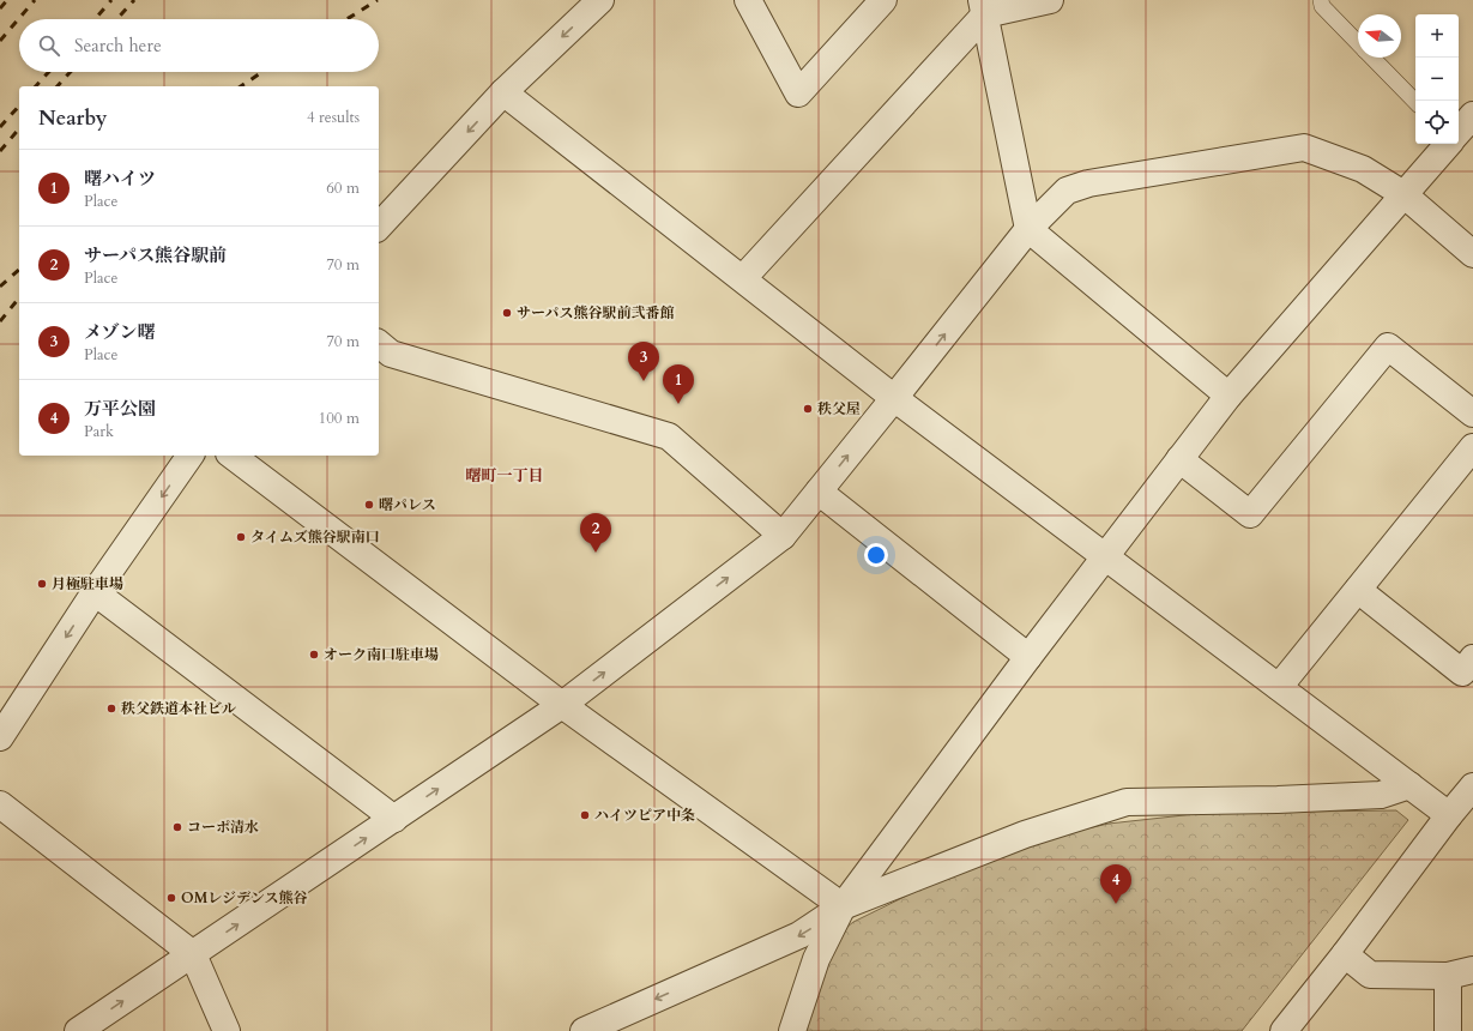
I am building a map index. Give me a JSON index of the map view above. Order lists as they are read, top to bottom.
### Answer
{
  "districts": ["曙町一丁目"],
  "places": [
    "サーパス熊谷駅前弐番館",
    "秩父屋",
    "曙パレス",
    "タイムズ熊谷駅南口",
    "月極駐車場",
    "オーク南口駐車場",
    "秩父鉄道本社ビル",
    "ハイツピア中条",
    "コーポ清水",
    "OMレジデンス熊谷"
  ],
  "north": "left",
  "page": {
    "map_buttons": ["+", "−"],
    "search": "Search here",
    "heading": ["Nearby", "4 results"],
    "list": [
      {
        "mark": "1",
        "name": "曙ハイツ",
        "note": "Place",
        "value": "60 m"
      },
      {
        "mark": "2",
        "name": "サーパス熊谷駅前",
        "note": "Place",
        "value": "70 m"
      },
      {
        "mark": "3",
        "name": "メゾン曙",
        "note": "Place",
        "value": "70 m"
      },
      {
        "mark": "4",
        "name": "万平公園",
        "note": "Park",
        "value": "100 m"
      }
    ],
    "pins": [
      "3",
      "1",
      "2",
      "4"
    ]
  }
}
